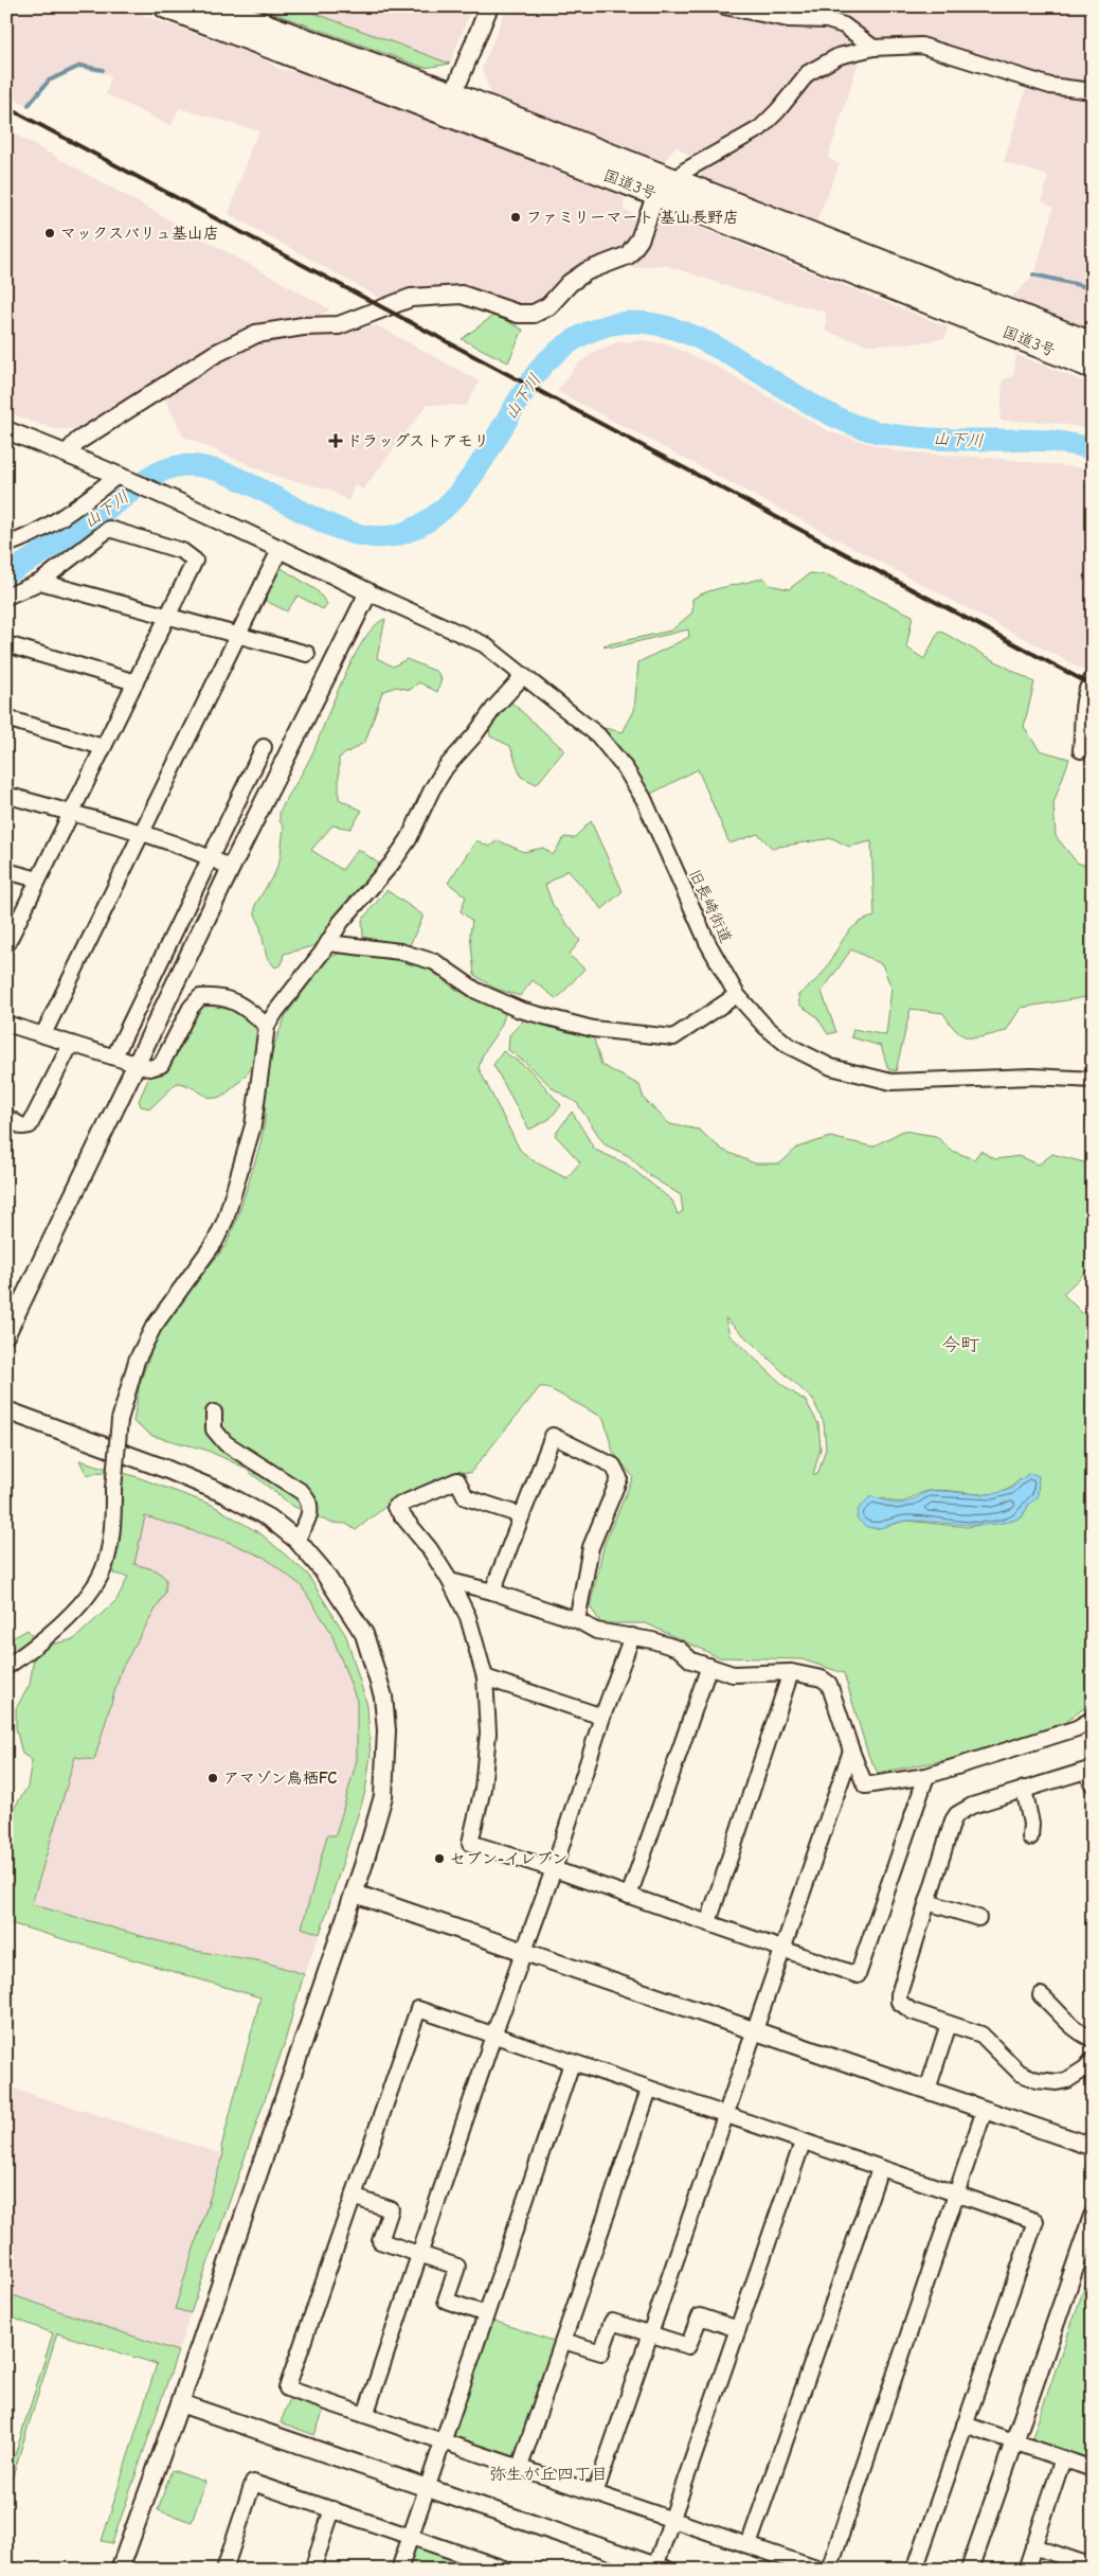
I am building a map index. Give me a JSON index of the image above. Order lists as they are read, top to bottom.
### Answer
{
  "streets": {
    "highway": ["国道3号"],
    "street": ["旧長崎街道"]
  },
  "districts": ["今町", "弥生が丘四丁目"],
  "water": ["山下川"],
  "places": {
    "other": [
      "ファミリーマート 基山長野店",
      "マックスバリュ基山店",
      "アマゾン鳥栖FC",
      "セブン-イレブン"
    ],
    "health": ["ドラッグストアモリ"]
  }
}
